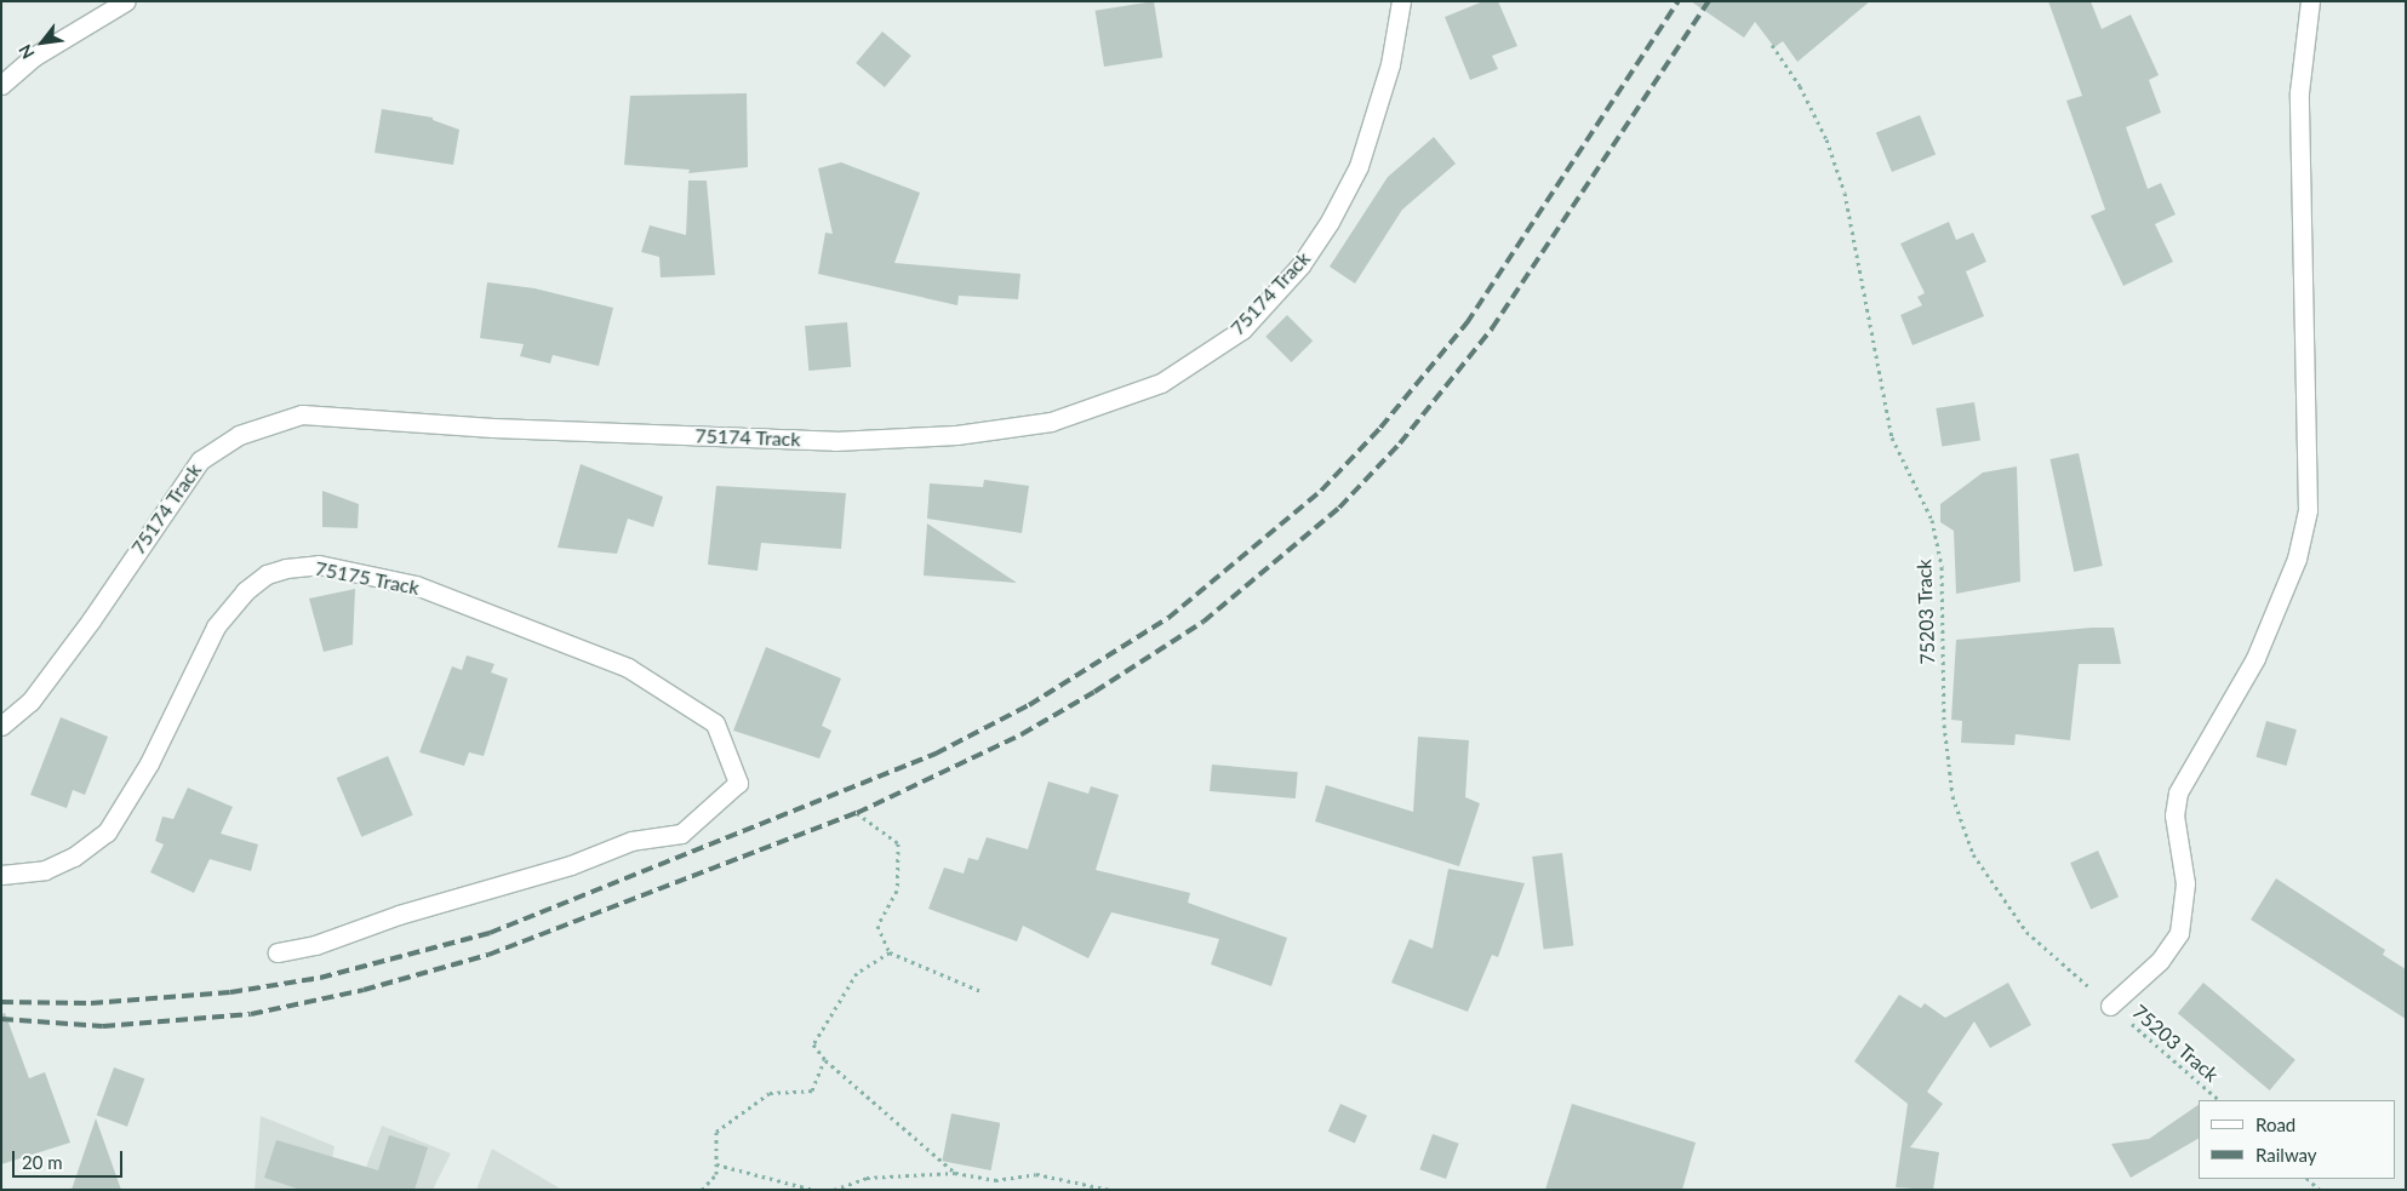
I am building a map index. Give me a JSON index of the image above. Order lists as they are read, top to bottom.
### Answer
{
  "streets": {
    "street": ["75174 Track", "75175 Track"],
    "path": ["75203 Track"]
  },
  "legend": ["Road", "Railway"],
  "scale_bar": "20 m",
  "north": "bottom left"
}
